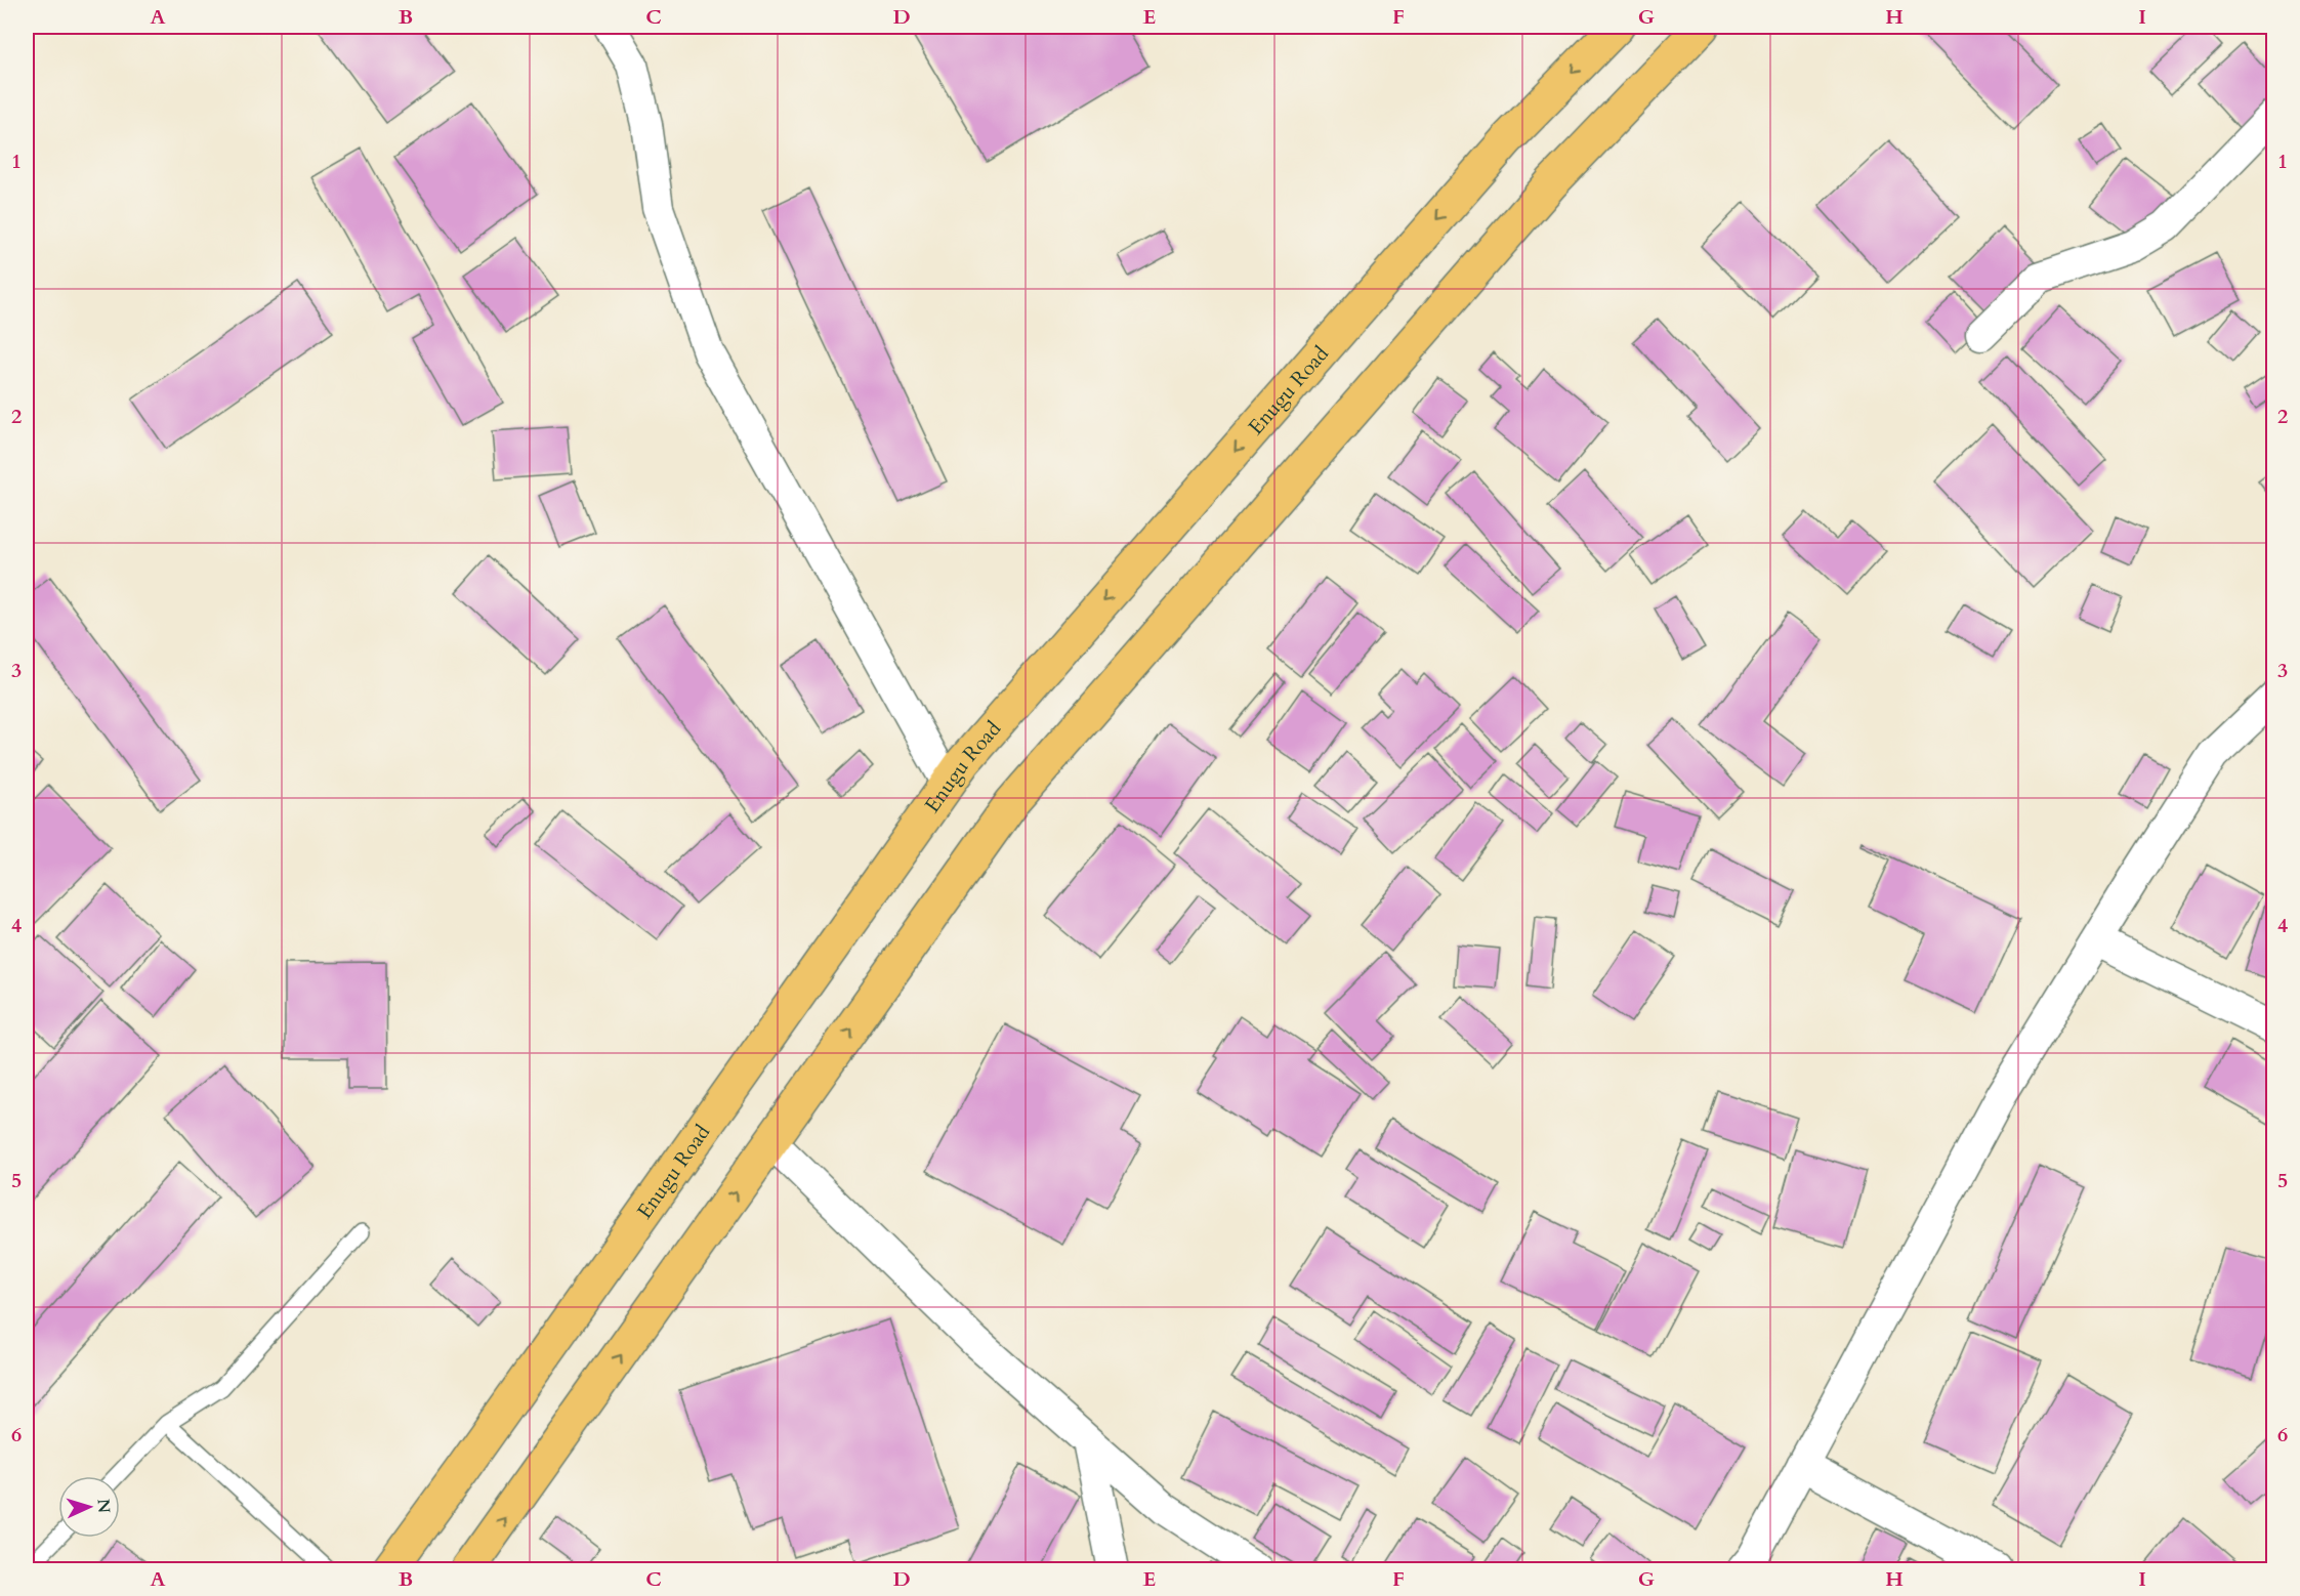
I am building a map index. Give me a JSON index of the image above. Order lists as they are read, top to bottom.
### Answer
{
  "streets": {
    "main road": ["Enugu Road"]
  },
  "north": "right",
  "grid": {
    "columns": [
      "A",
      "B",
      "C",
      "D",
      "E",
      "F",
      "G",
      "H",
      "I"
    ],
    "rows": [
      "1",
      "2",
      "3",
      "4",
      "5",
      "6"
    ]
  }
}
